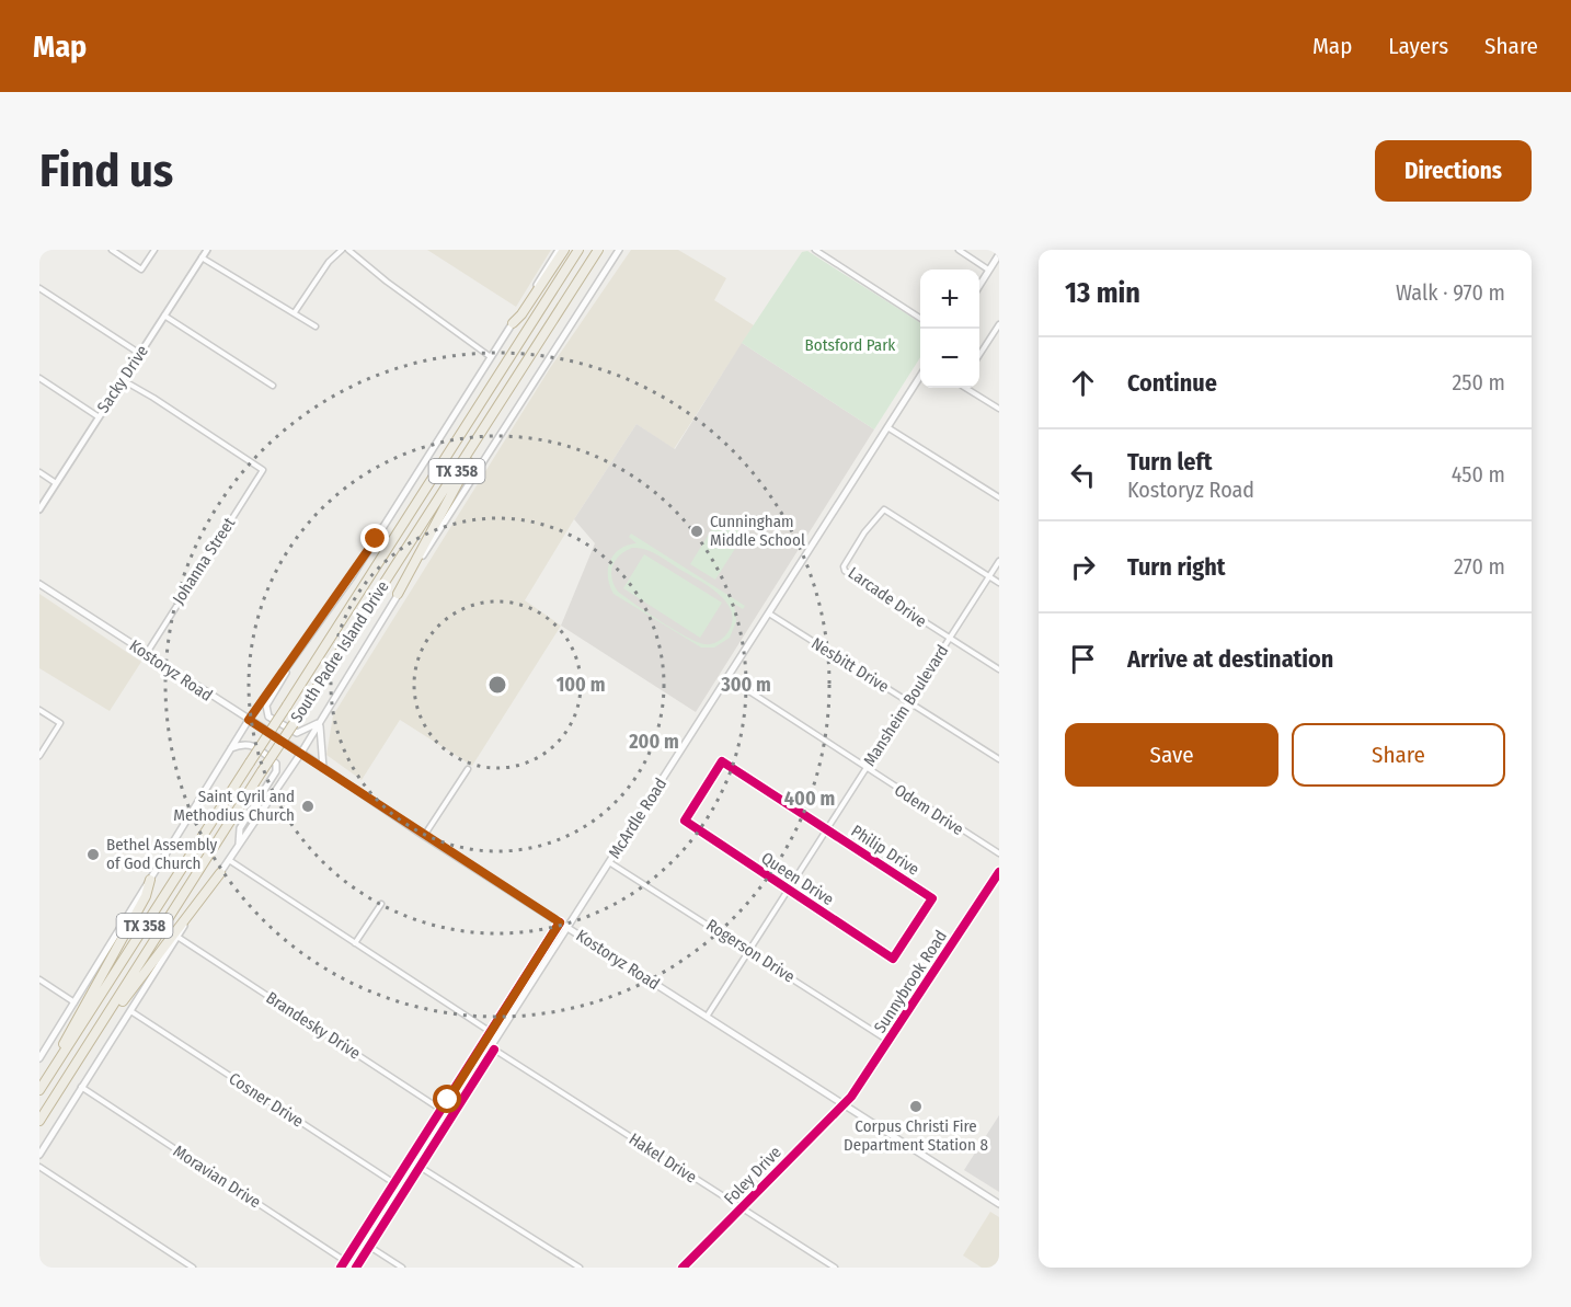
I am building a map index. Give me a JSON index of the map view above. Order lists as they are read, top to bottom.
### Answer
{
  "streets": {
    "highway": ["TX 358", "South Padre Island Drive"],
    "main road": ["Kostoryz Road", "McArdle Road"],
    "street": [
      "Sacky Drive",
      "Johanna Street",
      "Larcade Drive",
      "Nesbitt Drive",
      "Mansheim Boulevard",
      "Odem Drive",
      "Philip Drive",
      "Queen Drive",
      "Rogerson Drive",
      "Sunnybrook Road",
      "Brandesky Drive",
      "Cosner Drive",
      "Hakel Drive",
      "Foley Drive",
      "Moravian Drive"
    ]
  },
  "crossings": [
    ["Sacky Drive", "Johanna Street"],
    ["Johanna Street", "Kostoryz Road"],
    ["Larcade Drive", "Mansheim Boulevard"],
    ["Nesbitt Drive", "Mansheim Boulevard"],
    ["Nesbitt Drive", "McArdle Road"],
    ["Kostoryz Road", "Mansheim Boulevard"],
    ["Kostoryz Road", "McArdle Road"],
    ["Kostoryz Road", "Sunnybrook Road"],
    ["Kostoryz Road", "Foley Drive"],
    ["Mansheim Boulevard", "Odem Drive"],
    ["Mansheim Boulevard", "Philip Drive"],
    ["Mansheim Boulevard", "Queen Drive"],
    ["Mansheim Boulevard", "Rogerson Drive"],
    ["Odem Drive", "McArdle Road"],
    ["McArdle Road", "Rogerson Drive"],
    ["McArdle Road", "Brandesky Drive"],
    ["McArdle Road", "Cosner Drive"],
    ["McArdle Road", "Hakel Drive"],
    ["McArdle Road", "Moravian Drive"],
    ["Philip Drive", "Queen Drive"],
    ["Rogerson Drive", "Sunnybrook Road"],
    ["Sunnybrook Road", "Foley Drive"],
    ["Hakel Drive", "Foley Drive"]
  ],
  "parks": ["Botsford Park"],
  "places": [
    "Cunningham Middle School",
    "Saint Cyril and Methodius Church",
    "Bethel Assembly of God Church",
    "Corpus Christi Fire Department Station 8"
  ],
  "page": {
    "header": "Map",
    "nav": ["Map", "Layers", "Share"],
    "buttons": [
      "Directions",
      ["Save", "Share"]
    ],
    "title": "Find us",
    "heading": ["13 min", "Walk · 970 m"],
    "map_buttons": ["+", "−"],
    "list": [
      ["Continue", "250 m"],
      ["Turn left", "Kostoryz Road", "450 m"],
      ["Turn right", "270 m"],
      "Arrive at destination"
    ]
  },
  "rings": [
    "100 m",
    "300 m",
    "200 m",
    "400 m"
  ]
}
